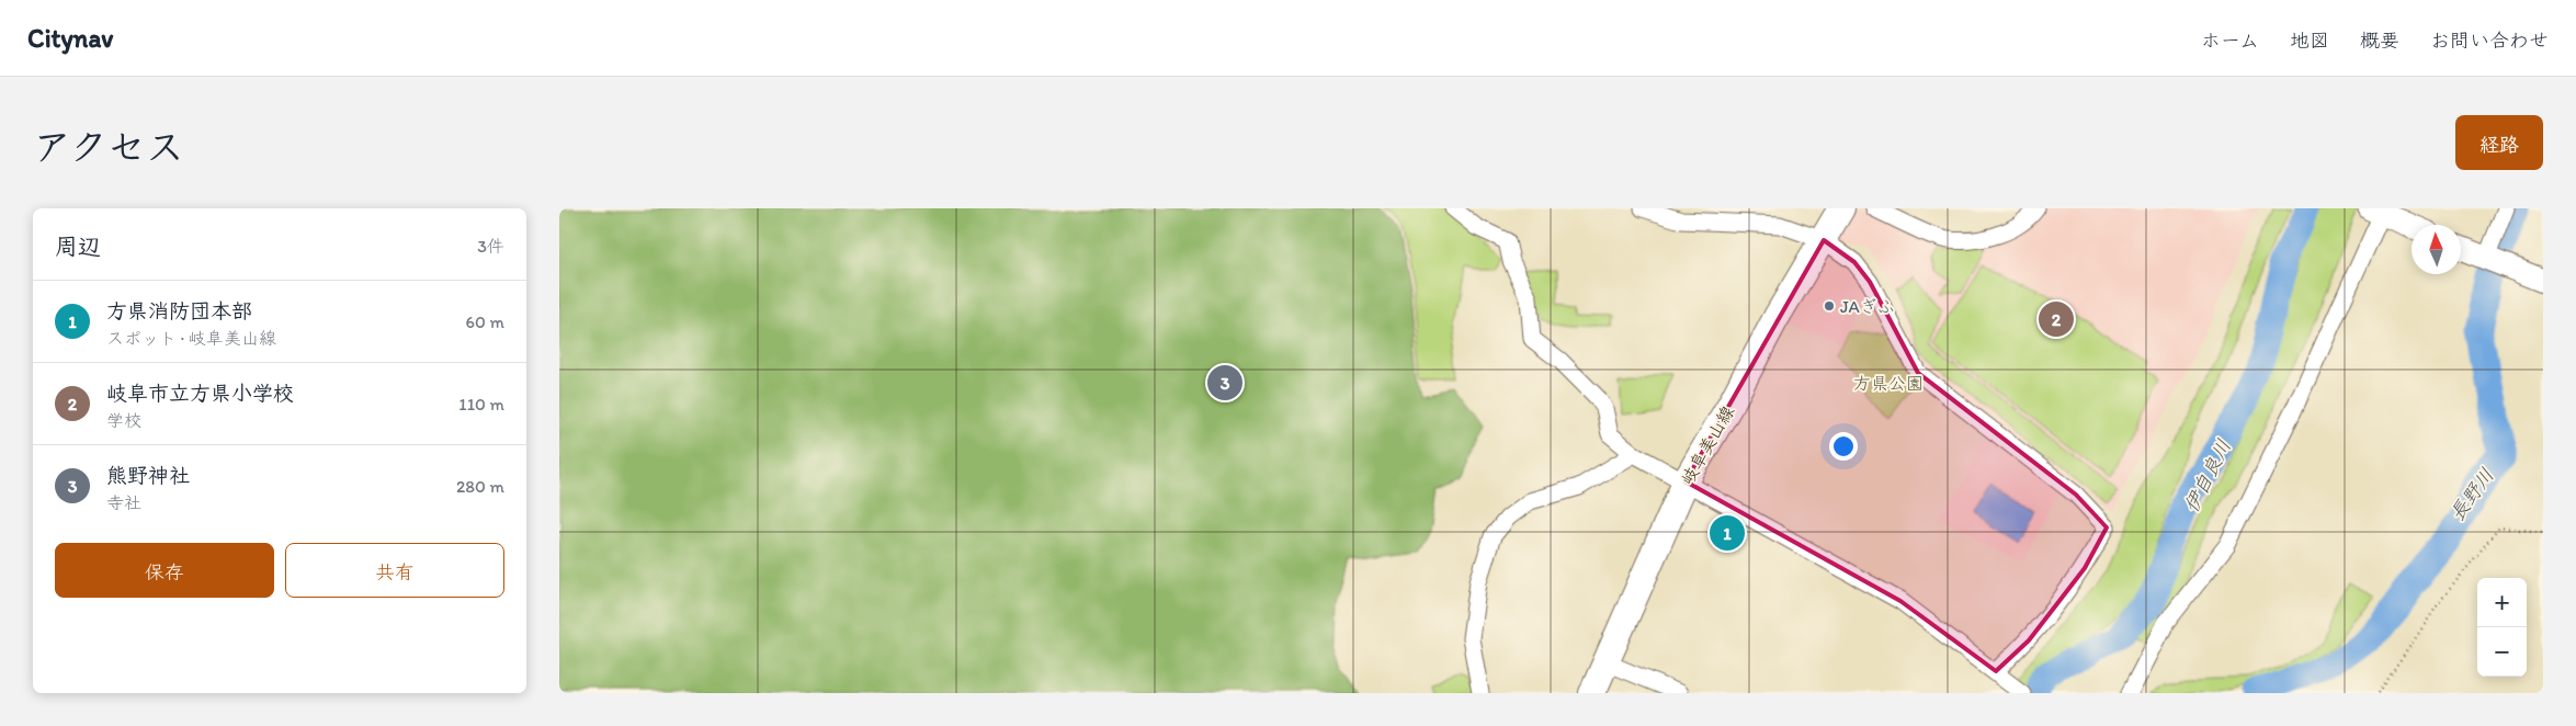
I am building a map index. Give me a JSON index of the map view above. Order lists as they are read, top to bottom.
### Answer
{
  "streets": {
    "main road": ["岐阜美山線"]
  },
  "water": ["伊自良川", "長野川"],
  "parks": ["方県公園"],
  "places": ["JAぎふ"],
  "north": "top",
  "page": {
    "header": "Citynav",
    "nav": [
      "ホーム",
      "地図",
      "概要",
      "お問い合わせ"
    ],
    "title": "アクセス",
    "buttons": [
      "経路",
      ["保存", "共有"]
    ],
    "heading": ["周辺", "3件"],
    "list": [
      {
        "mark": "1",
        "name": "方県消防団本部",
        "note": "スポット · 岐阜美山線",
        "value": "60 m"
      },
      {
        "mark": "2",
        "name": "岐阜市立方県小学校",
        "note": "学校",
        "value": "110 m"
      },
      {
        "mark": "3",
        "name": "熊野神社",
        "note": "寺社",
        "value": "280 m"
      }
    ],
    "pins": ["2", "3", "1"],
    "map_buttons": ["+", "−"]
  }
}
